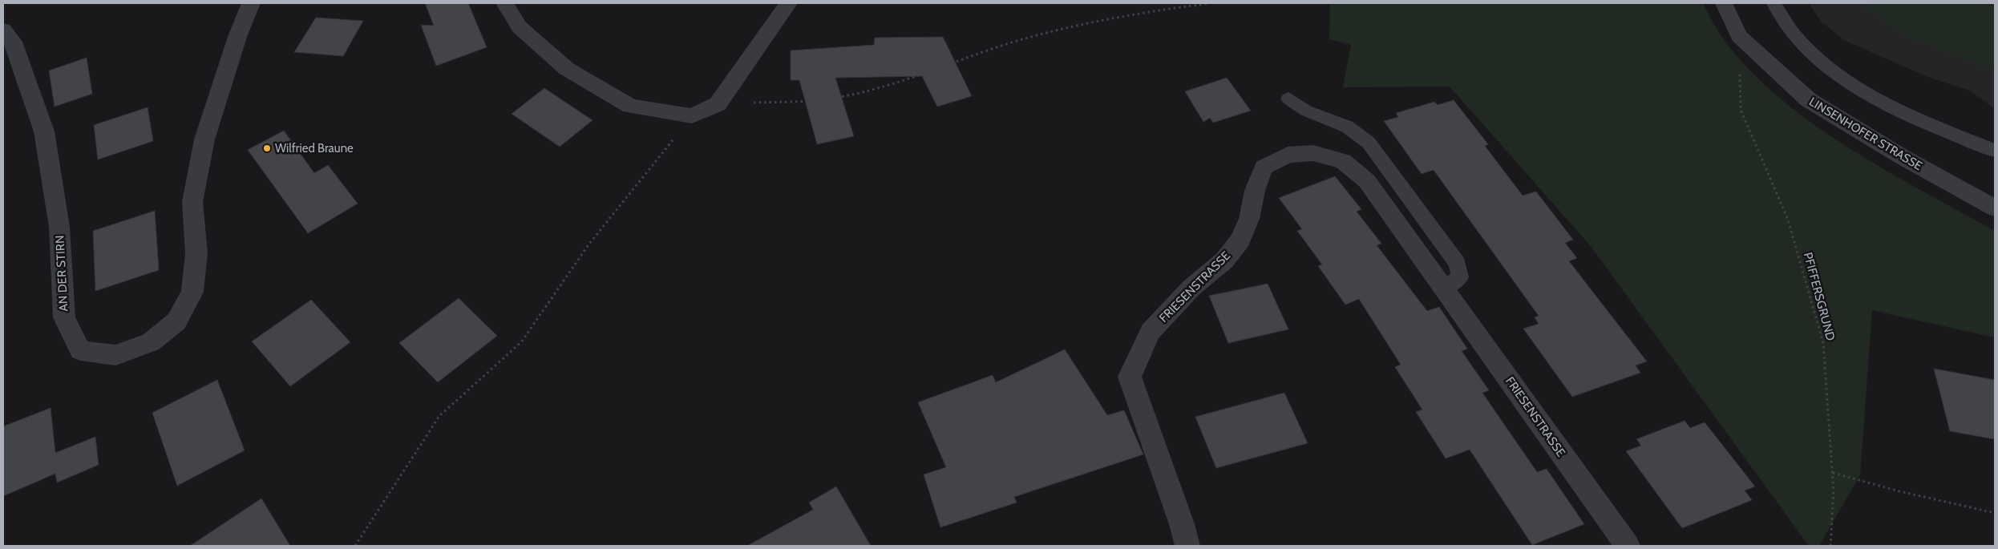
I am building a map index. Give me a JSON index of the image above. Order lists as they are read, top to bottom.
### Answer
{
  "streets": {
    "street": ["LINSENHOFER STRASSE", "AN DER STIRN", "FRIESENSTRASSE"],
    "path": ["PFIFFERSGRUND"]
  },
  "places": ["Wilfried Braune"]
}
